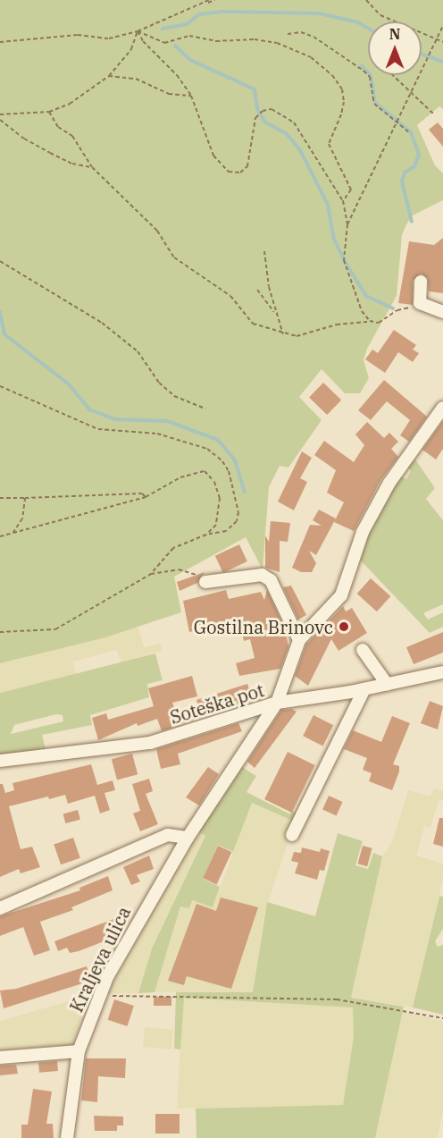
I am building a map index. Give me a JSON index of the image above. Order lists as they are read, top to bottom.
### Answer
{
  "streets": {
    "street": ["Soteška pot", "Kraljeva ulica"]
  },
  "crossings": [
    ["Soteška pot", "Kraljeva ulica"]
  ],
  "places": ["Gostilna Brinovc"],
  "north": "top"
}
